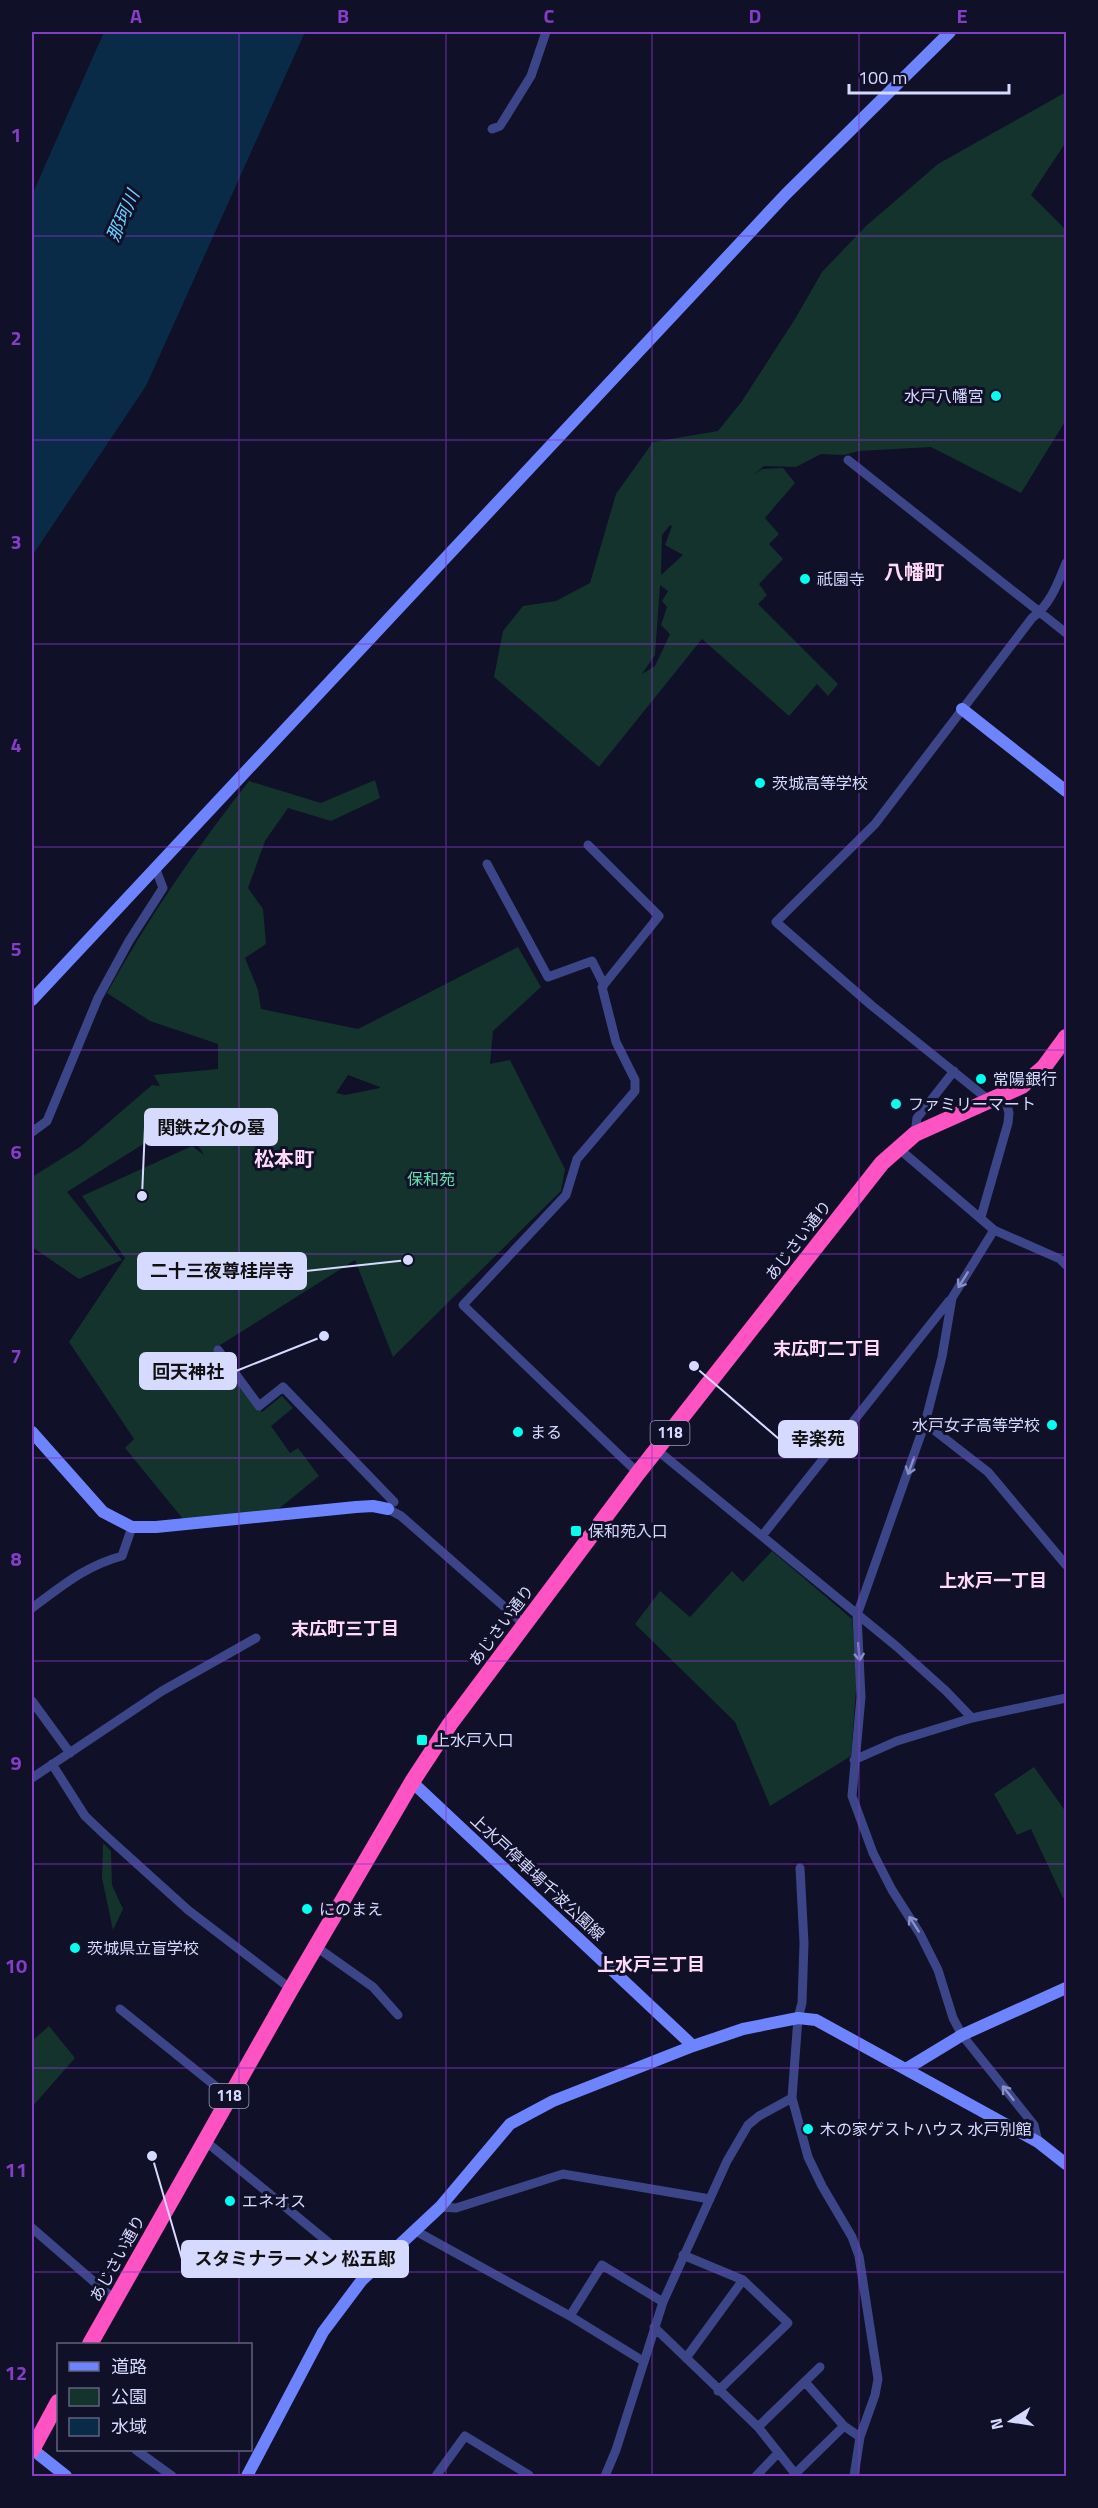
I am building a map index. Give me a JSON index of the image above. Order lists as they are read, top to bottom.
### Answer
{
  "streets": {
    "highway": ["あじさい通り", "118"],
    "street": ["上水戸停車場千波公園線"]
  },
  "crossings": [
    ["あじさい通り", "上水戸停車場千波公園線"]
  ],
  "districts": [
    "八幡町",
    "松本町",
    "末広町二丁目",
    "上水戸一丁目",
    "末広町三丁目",
    "上水戸三丁目"
  ],
  "water": ["那珂川"],
  "parks": ["保和苑"],
  "places": {
    "other": [
      "水戸八幡宮",
      "祇園寺",
      "茨城高等学校",
      "常陽銀行",
      "ファミリーマート",
      "関鉄之介の墓",
      "二十三夜尊桂岸寺",
      "回天神社",
      "幸楽苑",
      "水戸女子高等学校",
      "まる",
      "にのまえ",
      "茨城県立盲学校",
      "木の家ゲストハウス 水戸別館",
      "スタミナラーメン 松五郎",
      "エネオス"
    ],
    "transit": ["保和苑入口", "上水戸入口"]
  },
  "legend": ["道路", "公園", "水域"],
  "scale_bar": "100 m",
  "north": "left",
  "grid": {
    "columns": [
      "A",
      "B",
      "C",
      "D",
      "E"
    ],
    "rows": [
      "1",
      "2",
      "3",
      "4",
      "5",
      "6",
      "7",
      "8",
      "9",
      "10",
      "11",
      "12"
    ]
  }
}
